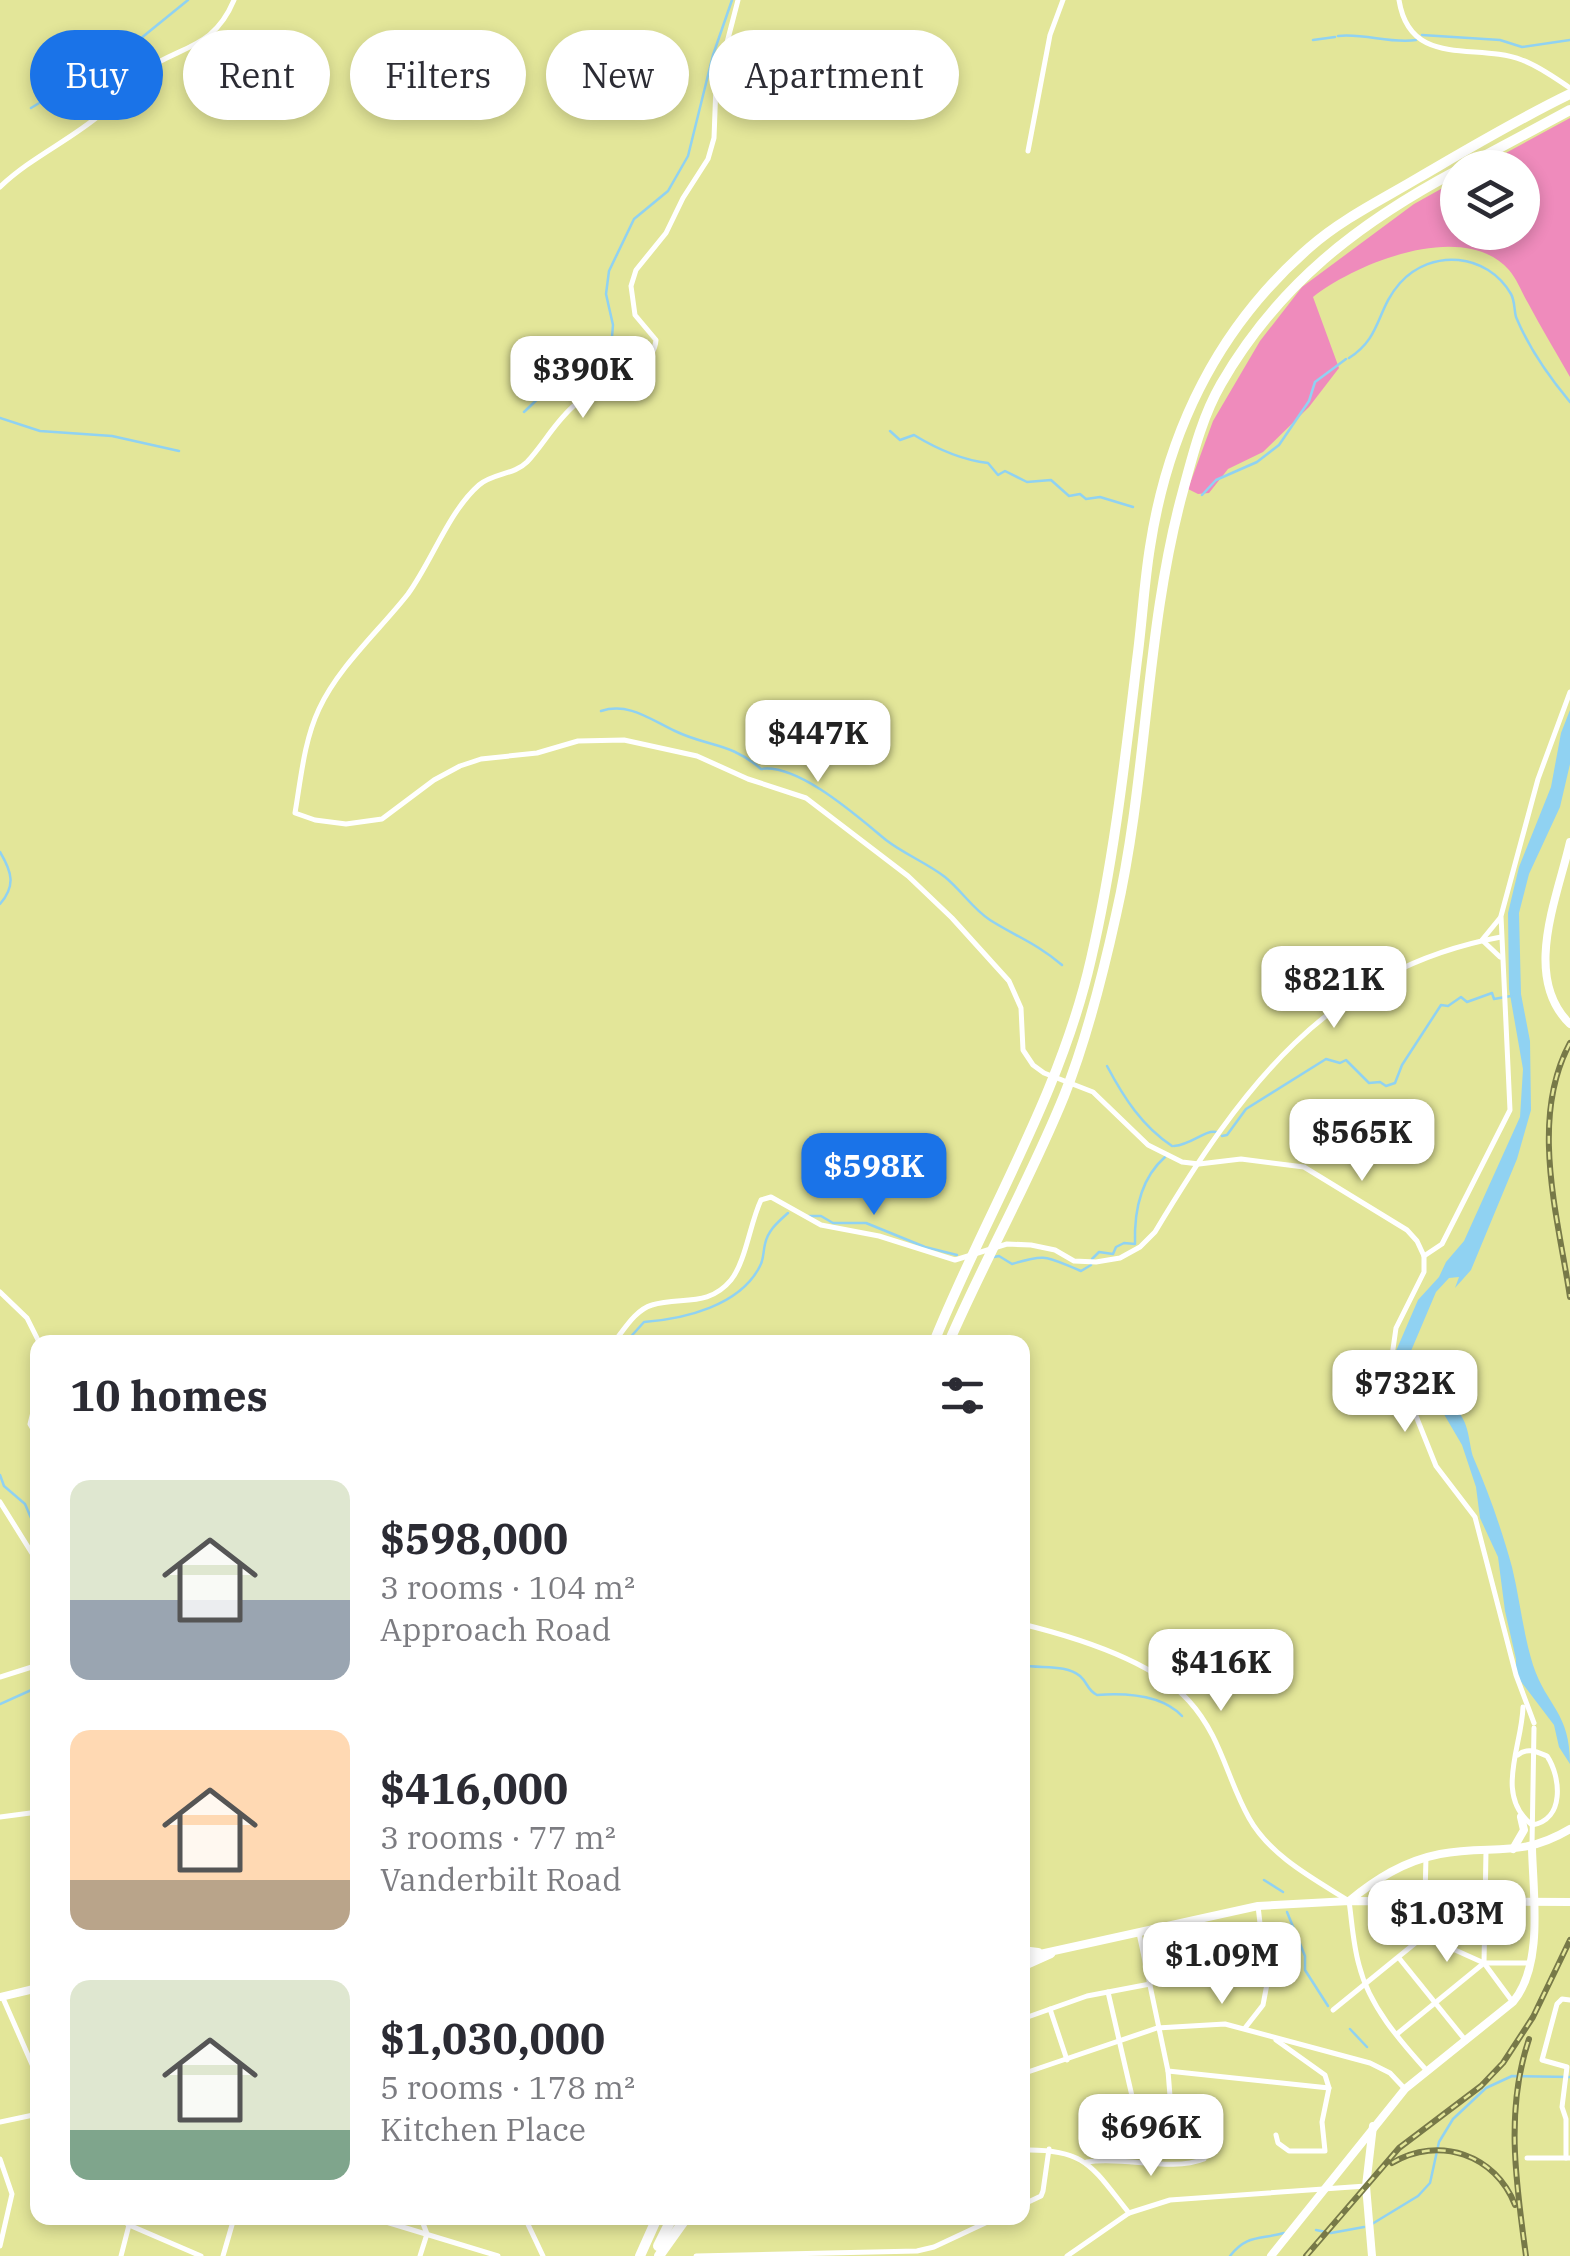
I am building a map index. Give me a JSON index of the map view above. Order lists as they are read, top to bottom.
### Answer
{
  "page": {
    "chip": [
      "Buy",
      "Rent",
      "Filters",
      "New",
      "Apartment"
    ],
    "price": [
      "$390K",
      "$447K",
      "$821K",
      "$565K",
      "$598K",
      "$732K",
      "$416K",
      "$1.03M",
      "$1.09M",
      "$696K"
    ],
    "heading": "10 homes",
    "list": [
      {
        "name": "$598,000",
        "note": "3 rooms · 104 m² · Approach Road"
      },
      {
        "name": "$416,000",
        "note": "3 rooms · 77 m² · Vanderbilt Road"
      },
      {
        "name": "$1,030,000",
        "note": "5 rooms · 178 m² · Kitchen Place"
      }
    ]
  }
}
